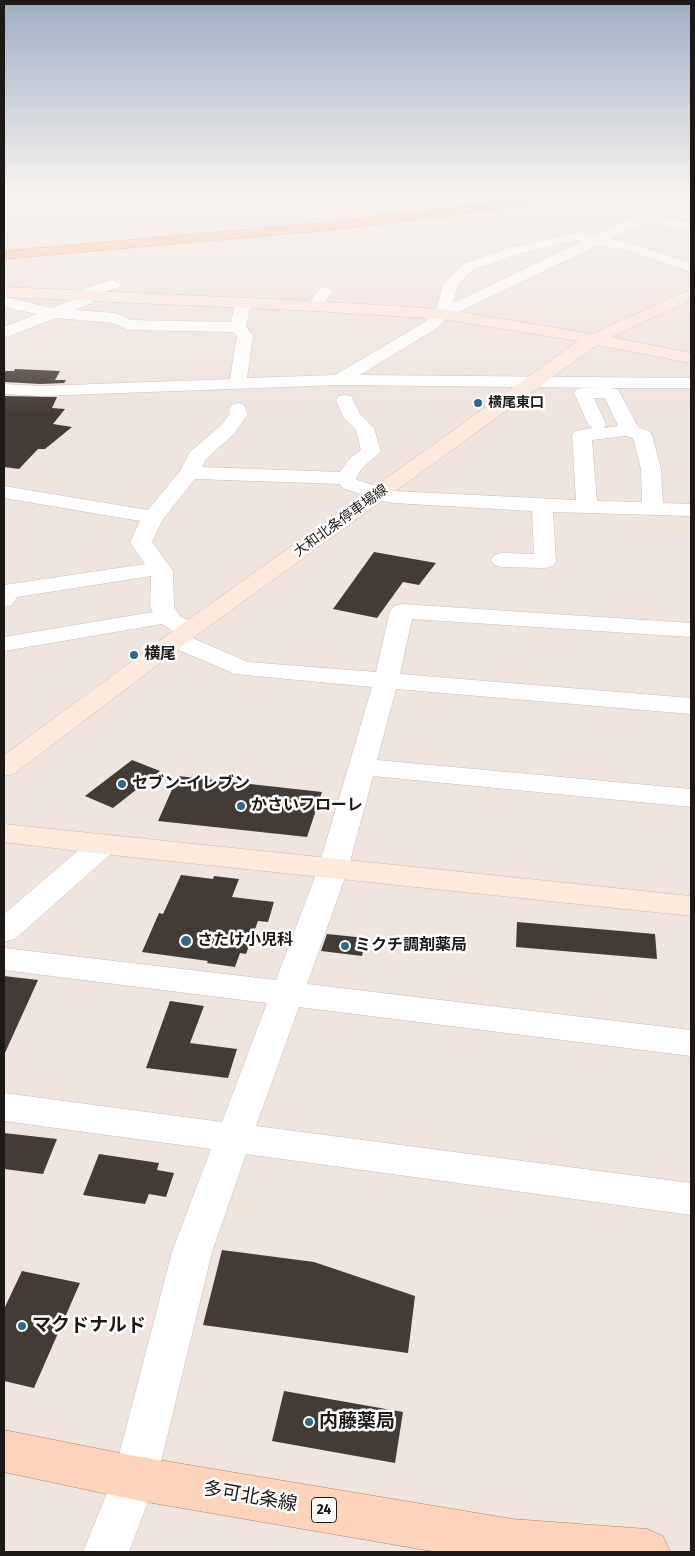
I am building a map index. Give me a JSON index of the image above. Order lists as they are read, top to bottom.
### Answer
{
  "streets": {
    "main road": ["多可北条線", "24"],
    "street": ["大和北条停車場線"]
  },
  "places": [
    "横尾東口",
    "横尾",
    "セブン-イレブン",
    "かさいフローレ",
    "さたけ小児科",
    "ミクチ調剤薬局",
    "マクドナルド",
    "内藤薬局"
  ]
}
